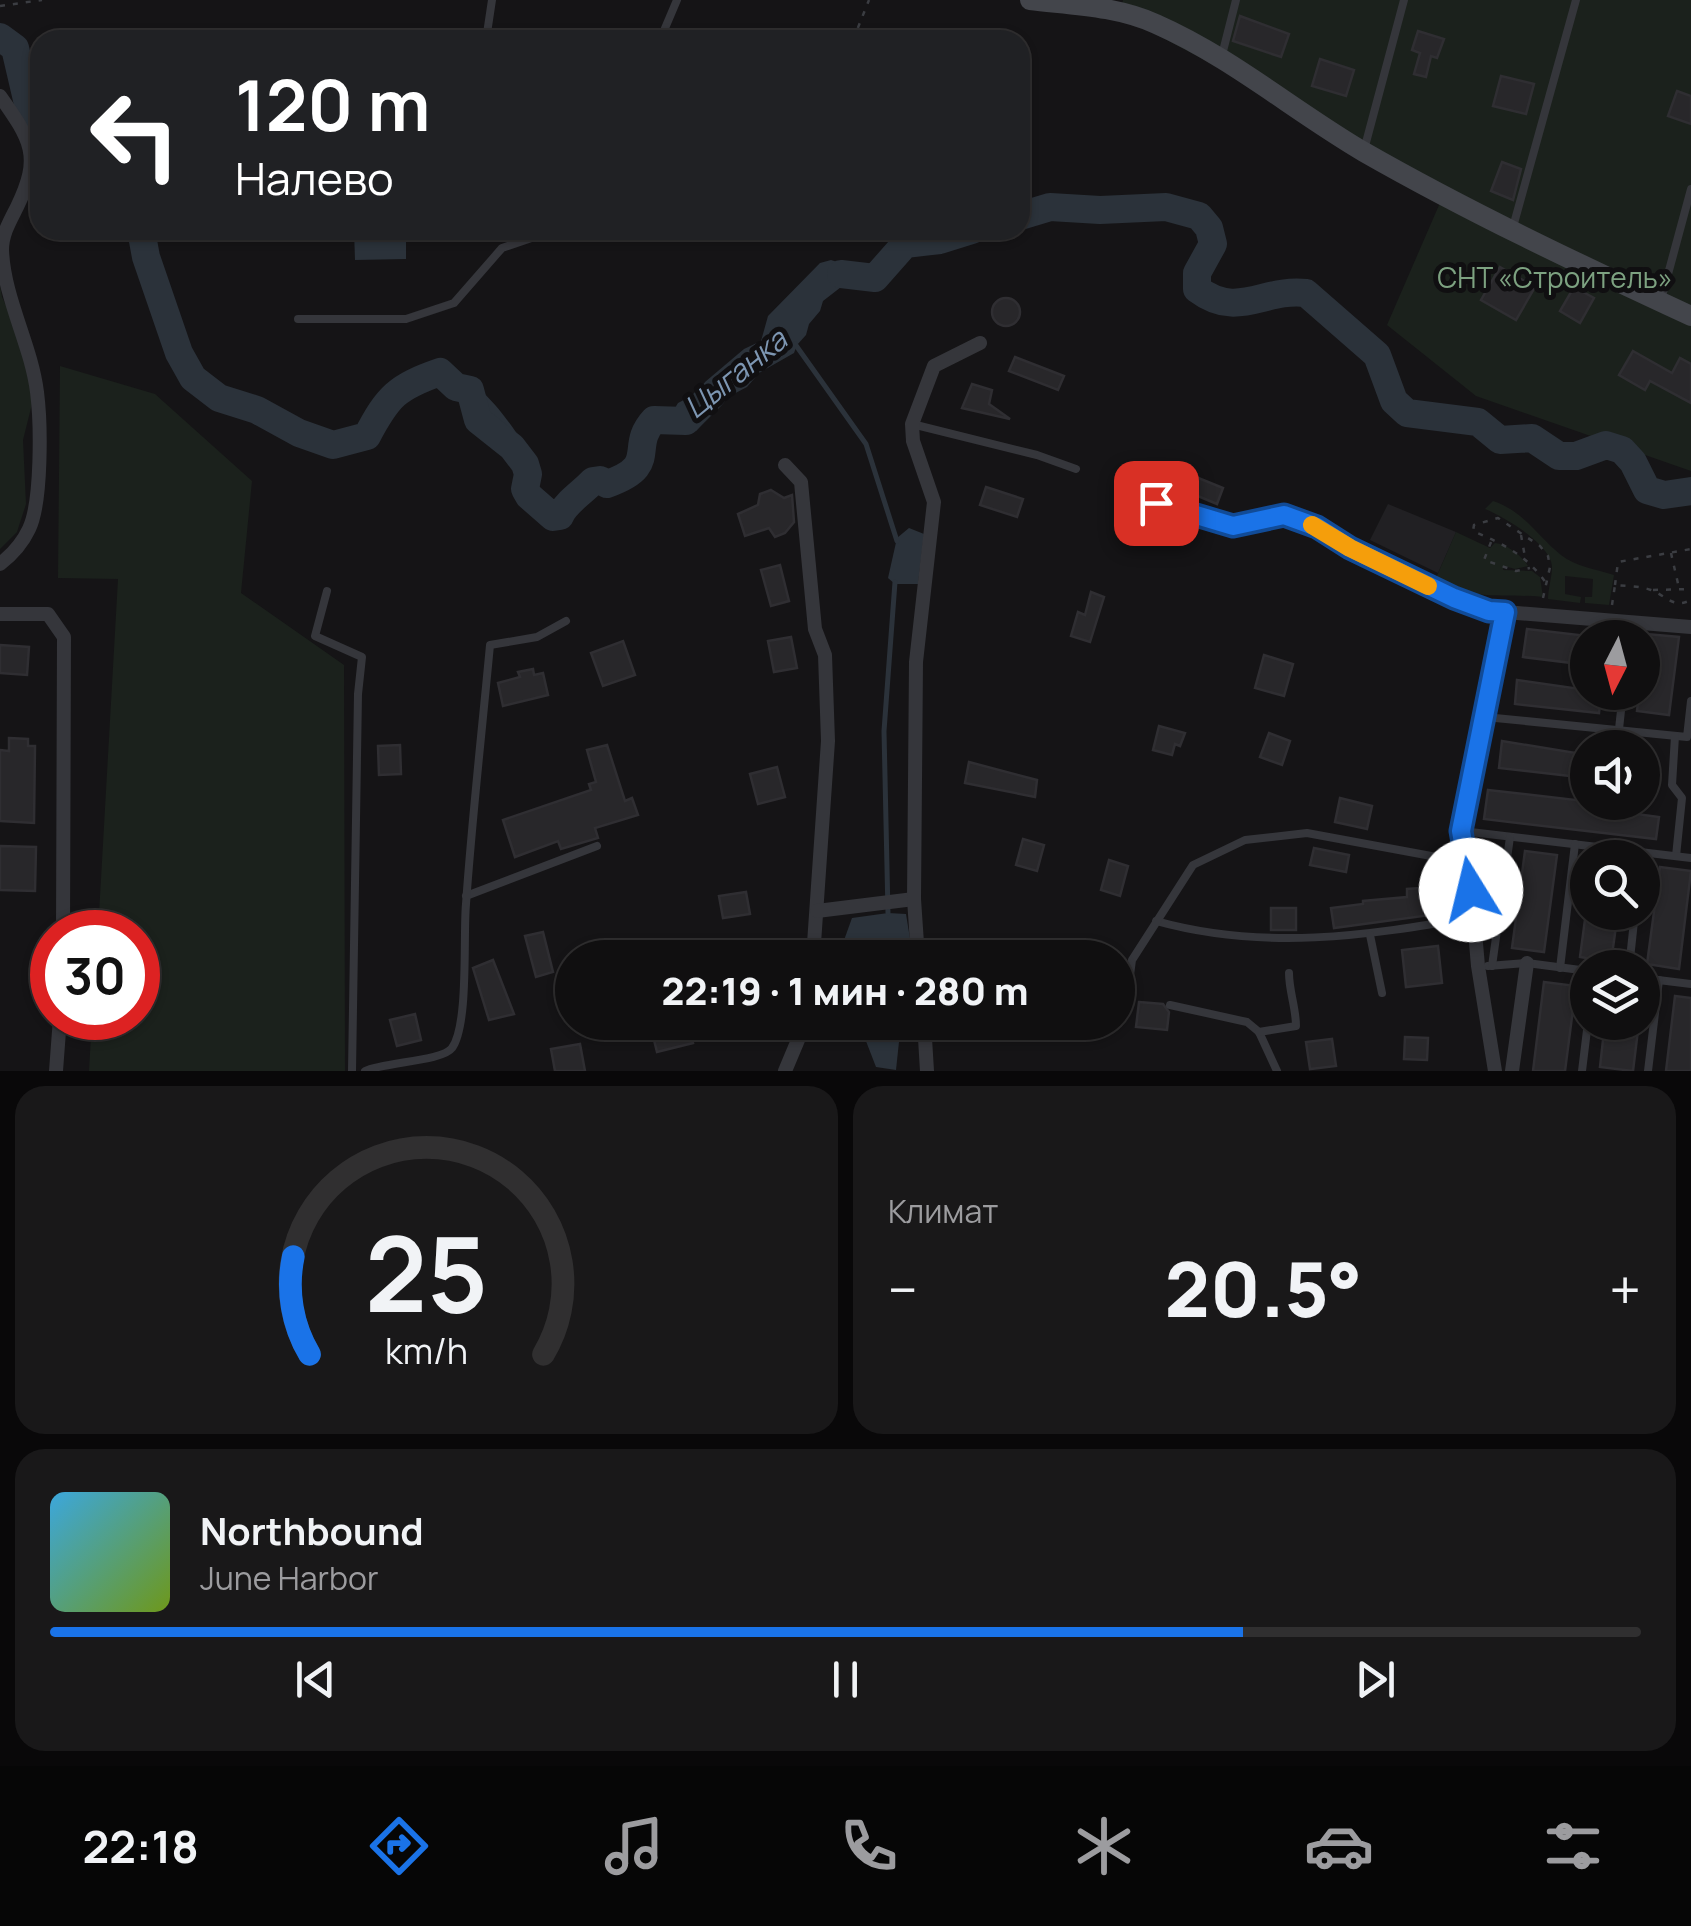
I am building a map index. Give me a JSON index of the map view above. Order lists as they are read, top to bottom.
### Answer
{
  "water": ["Цыганка"],
  "parks": ["СНТ «Строитель»"],
  "north": "bottom",
  "page": {
    "turn": ["120 m", "Налево"],
    "limit": "30",
    "trip": "22:19 · 1 мин · 280 m",
    "tile": "Климат",
    "heat": ["−", "20.5°", "+"],
    "song": ["Northbound", "June Harbor"],
    "tabs": "22:18",
    "gauge": ["25", "km/h"]
  }
}
